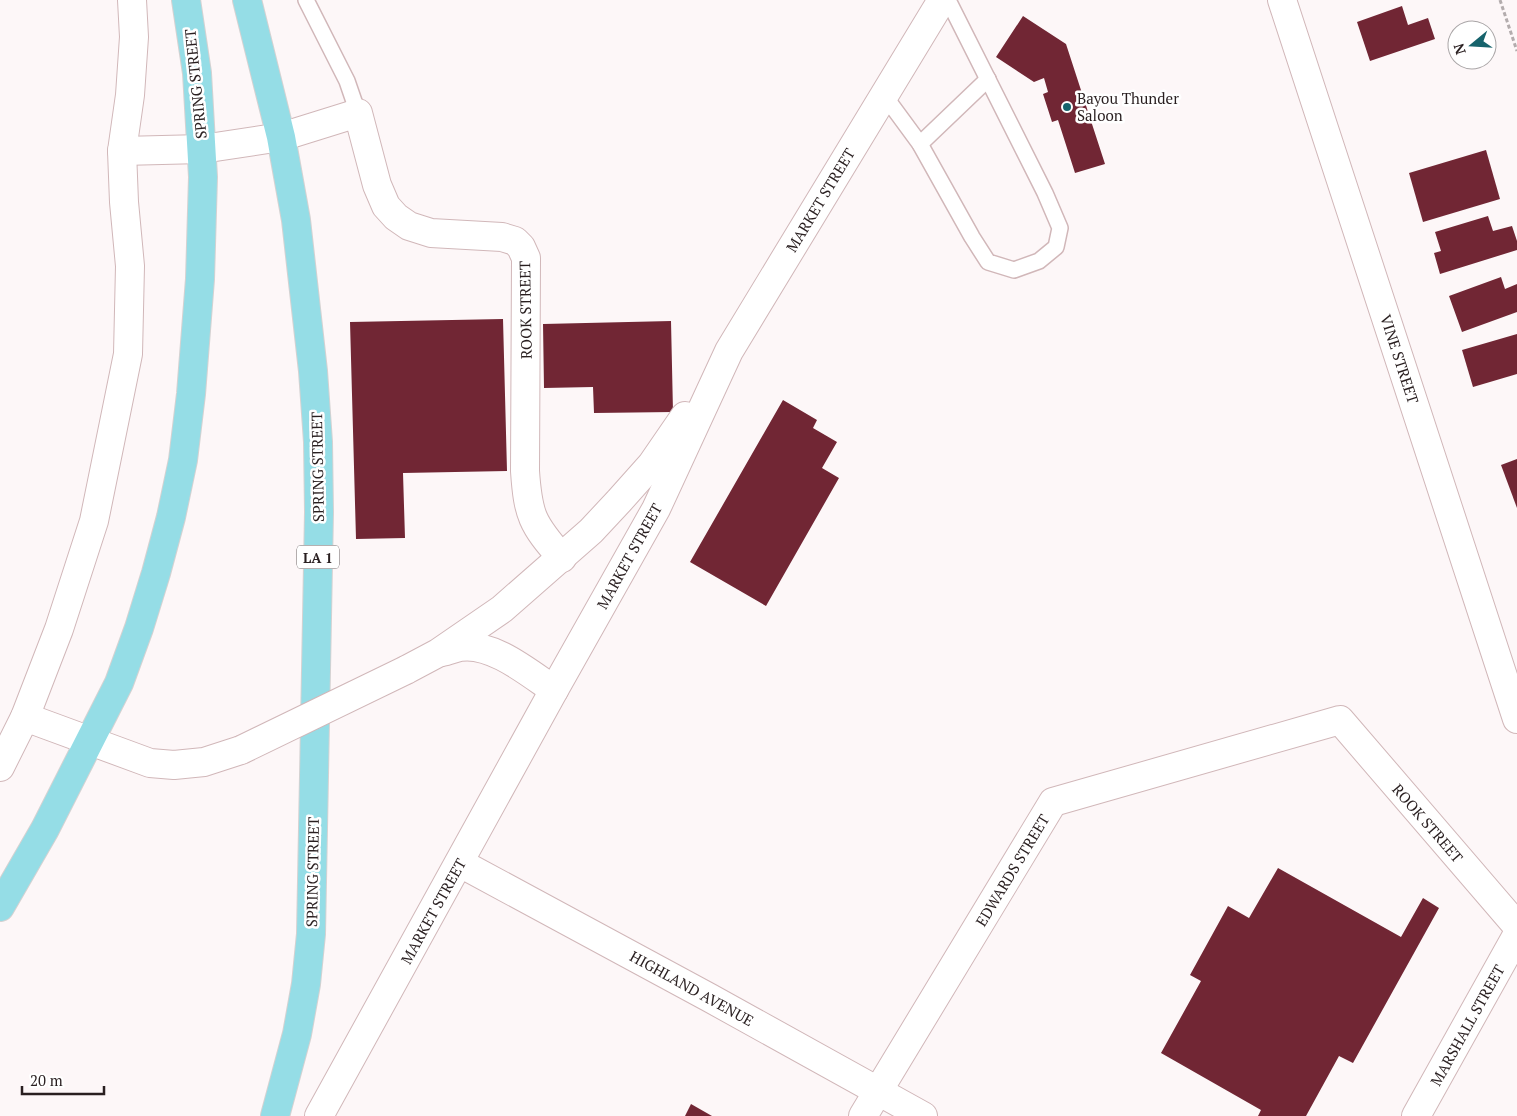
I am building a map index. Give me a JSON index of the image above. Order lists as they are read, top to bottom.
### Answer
{
  "streets": {
    "main road": ["SPRING STREET", "LA 1"],
    "street": [
      "MARKET STREET",
      "ROOK STREET",
      "VINE STREET",
      "EDWARDS STREET",
      "HIGHLAND AVENUE",
      "MARSHALL STREET"
    ]
  },
  "crossings": [
    ["MARKET STREET", "HIGHLAND AVENUE"],
    ["ROOK STREET", "EDWARDS STREET"],
    ["EDWARDS STREET", "HIGHLAND AVENUE"]
  ],
  "places": ["Bayou Thunder Saloon"],
  "scale_bar": "20 m",
  "north": "left"
}
